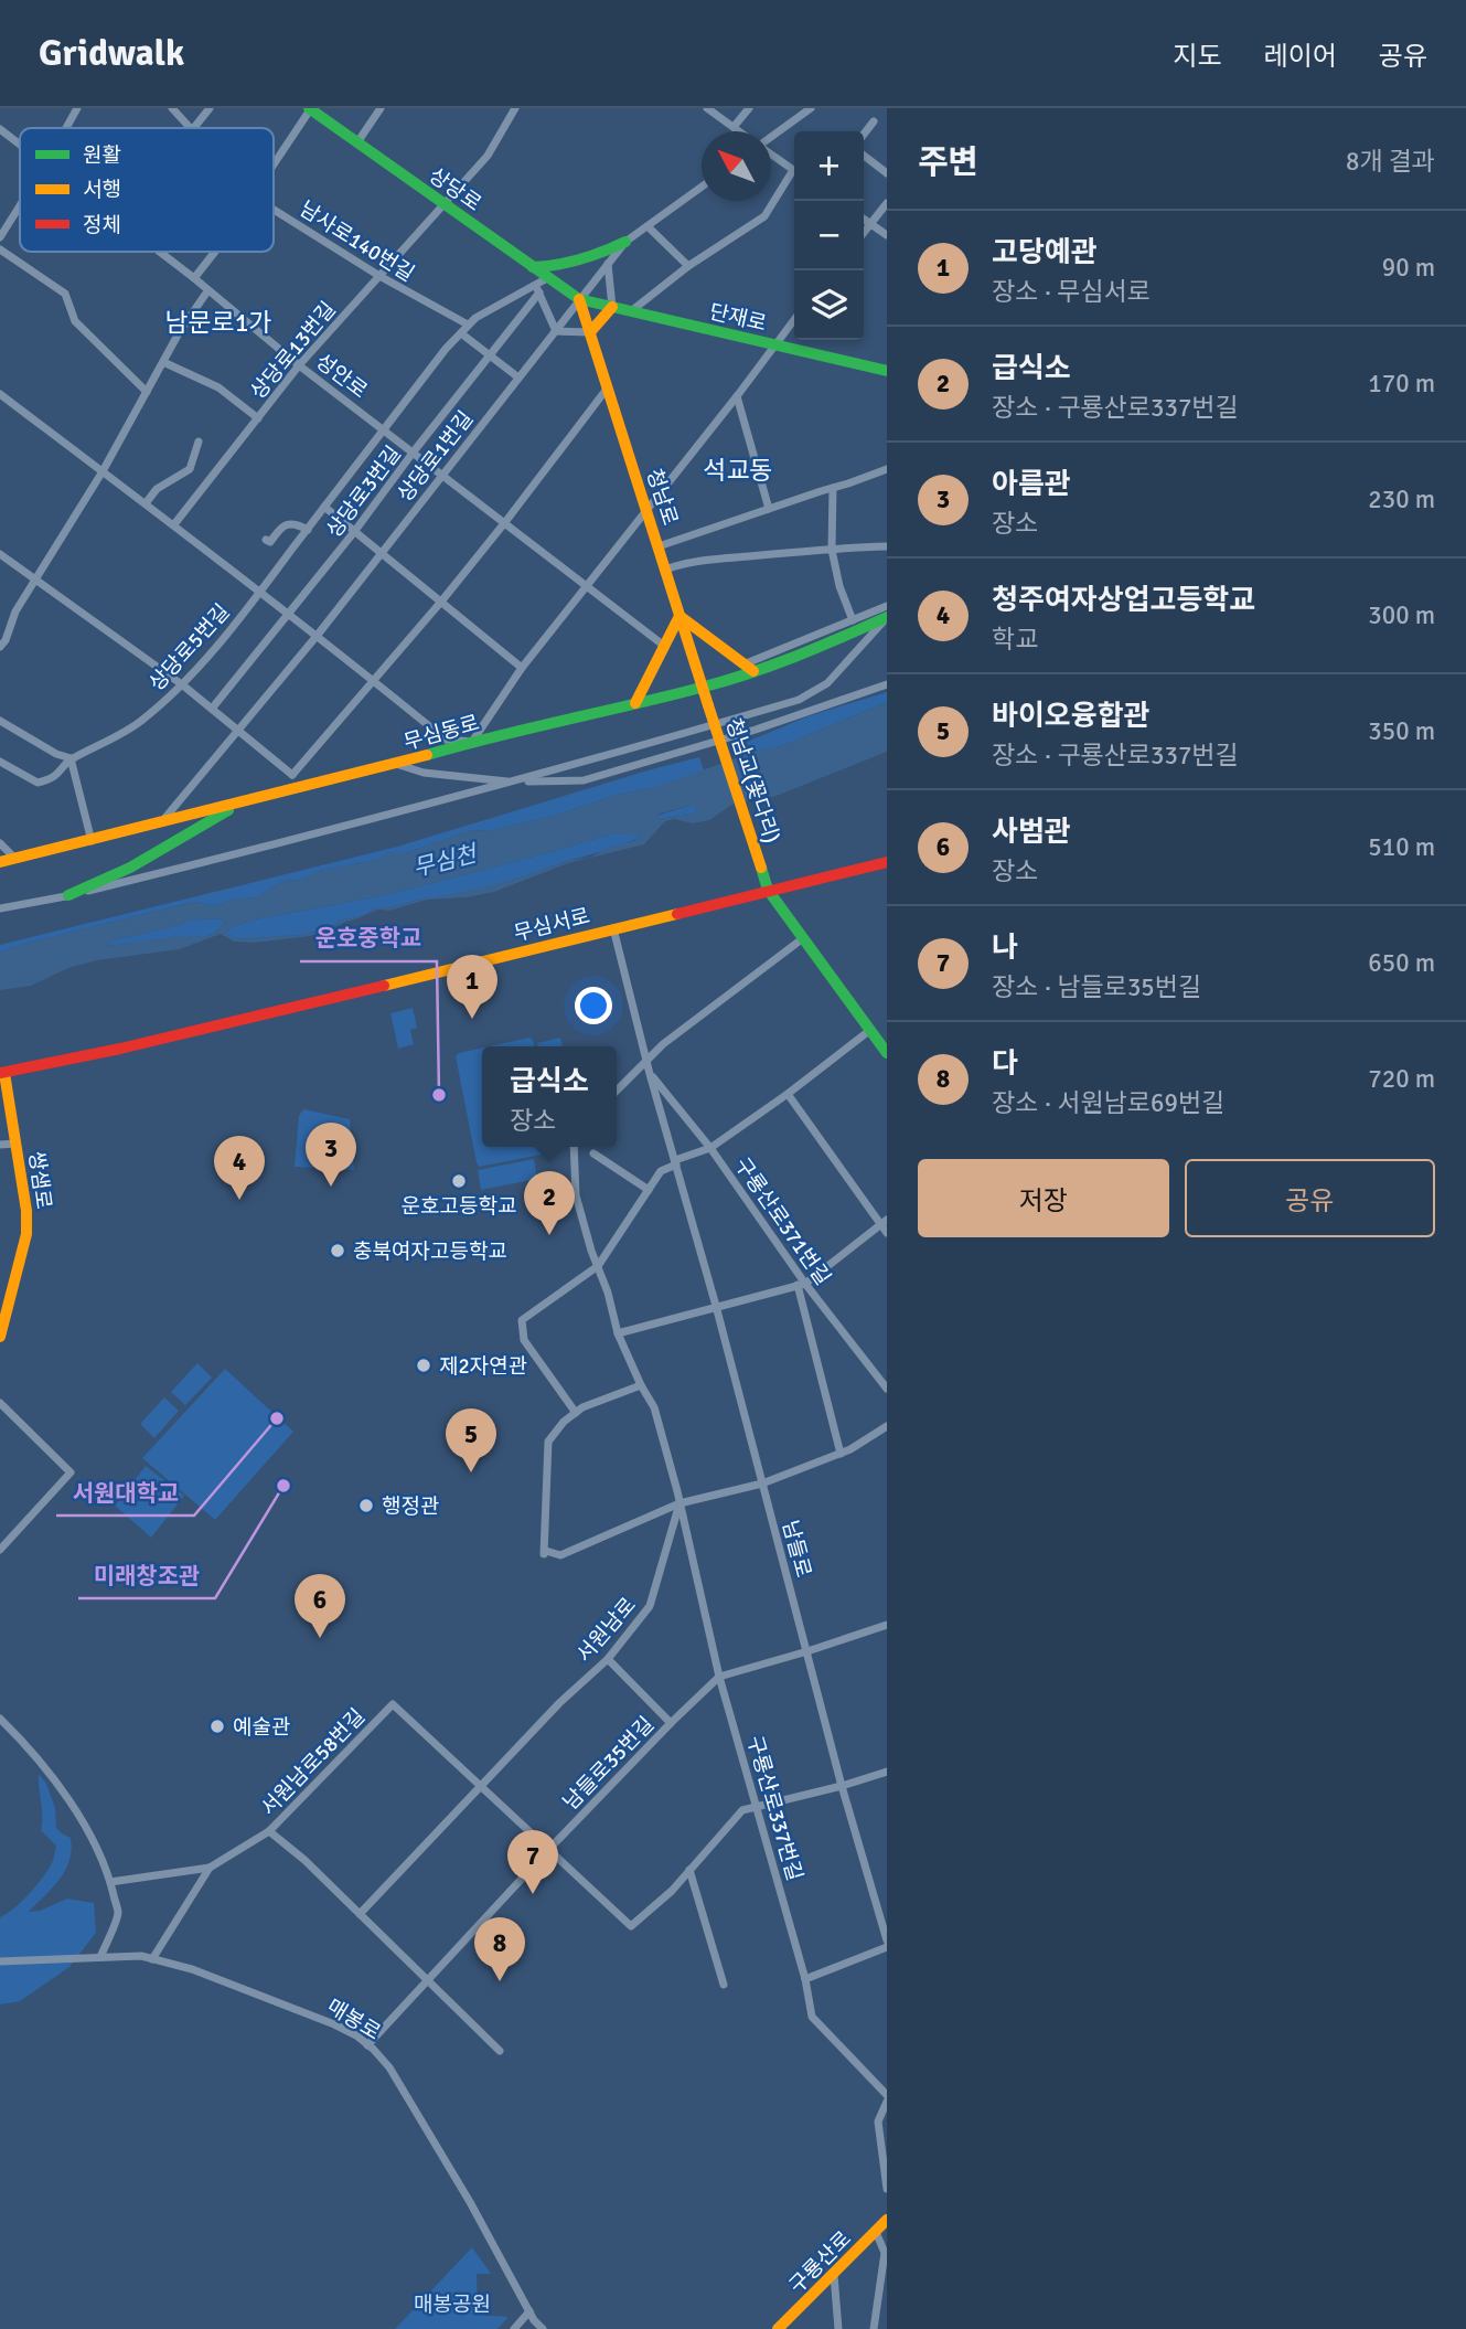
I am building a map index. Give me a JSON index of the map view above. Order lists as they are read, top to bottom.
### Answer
{
  "streets": {
    "street": [
      "상당로",
      "남사로140번길",
      "단재로",
      "상당로13번길",
      "성안로",
      "상당로1번길",
      "상당로3번길",
      "청남로",
      "상당로5번길",
      "무심동로",
      "청남교(꽃다리)",
      "무심서로",
      "쌍샘로",
      "구룡산로371번길",
      "남들로",
      "서원남로",
      "서원남로58번길",
      "남들로35번길",
      "구룡산로337번길",
      "매봉로",
      "구룡산로"
    ]
  },
  "crossings": [
    ["상당로", "단재로"],
    ["상당로", "상당로13번길"],
    ["상당로", "상당로1번길"],
    ["상당로", "청남로"],
    ["상당로", "상당로5번길"],
    ["남사로140번길", "상당로13번길"],
    ["남사로140번길", "상당로5번길"],
    ["단재로", "상당로1번길"],
    ["단재로", "청남로"],
    ["상당로13번길", "성안로"],
    ["성안로", "상당로1번길"],
    ["성안로", "상당로3번길"],
    ["성안로", "상당로5번길"],
    ["상당로1번길", "청남로"],
    ["상당로1번길", "무심동로"],
    ["상당로3번길", "상당로5번길"],
    ["청남로", "무심동로"],
    ["청남로", "청남교(꽃다리)"],
    ["청남교(꽃다리)", "무심서로"],
    ["무심서로", "쌍샘로"],
    ["무심서로", "남들로"],
    ["구룡산로371번길", "남들로"],
    ["남들로", "남들로35번길"],
    ["서원남로", "서원남로58번길"],
    ["서원남로", "구룡산로337번길"],
    ["남들로35번길", "구룡산로337번길"],
    ["남들로35번길", "매봉로"]
  ],
  "districts": ["남문로1가", "석교동"],
  "water": ["무심천"],
  "parks": ["매봉공원"],
  "places": [
    "운호중학교",
    "운호고등학교",
    "충북여자고등학교",
    "제2자연관",
    "서원대학교",
    "미래창조관",
    "행정관",
    "예술관"
  ],
  "legend": ["원활", "서행", "정체"],
  "north": "top left",
  "page": {
    "header": "Gridwalk",
    "nav": ["지도", "레이어", "공유"],
    "heading": ["주변", "8개 결과"],
    "map_buttons": ["+", "−"],
    "list": [
      {
        "mark": "1",
        "name": "고당예관",
        "note": "장소 · 무심서로",
        "value": "90 m"
      },
      {
        "mark": "2",
        "name": "급식소",
        "note": "장소 · 구룡산로337번길",
        "value": "170 m"
      },
      {
        "mark": "3",
        "name": "아름관",
        "note": "장소",
        "value": "230 m"
      },
      {
        "mark": "4",
        "name": "청주여자상업고등학교",
        "note": "학교",
        "value": "300 m"
      },
      {
        "mark": "5",
        "name": "바이오융합관",
        "note": "장소 · 구룡산로337번길",
        "value": "350 m"
      },
      {
        "mark": "6",
        "name": "사범관",
        "note": "장소",
        "value": "510 m"
      },
      {
        "mark": "7",
        "name": "나",
        "note": "장소 · 남들로35번길",
        "value": "650 m"
      },
      {
        "mark": "8",
        "name": "다",
        "note": "장소 · 서원남로69번길",
        "value": "720 m"
      }
    ],
    "pins": [
      "1",
      "3",
      "4",
      "2",
      "5",
      "6",
      "7",
      "8"
    ],
    "popup": ["급식소", "장소"],
    "buttons": ["저장", "공유"]
  }
}
